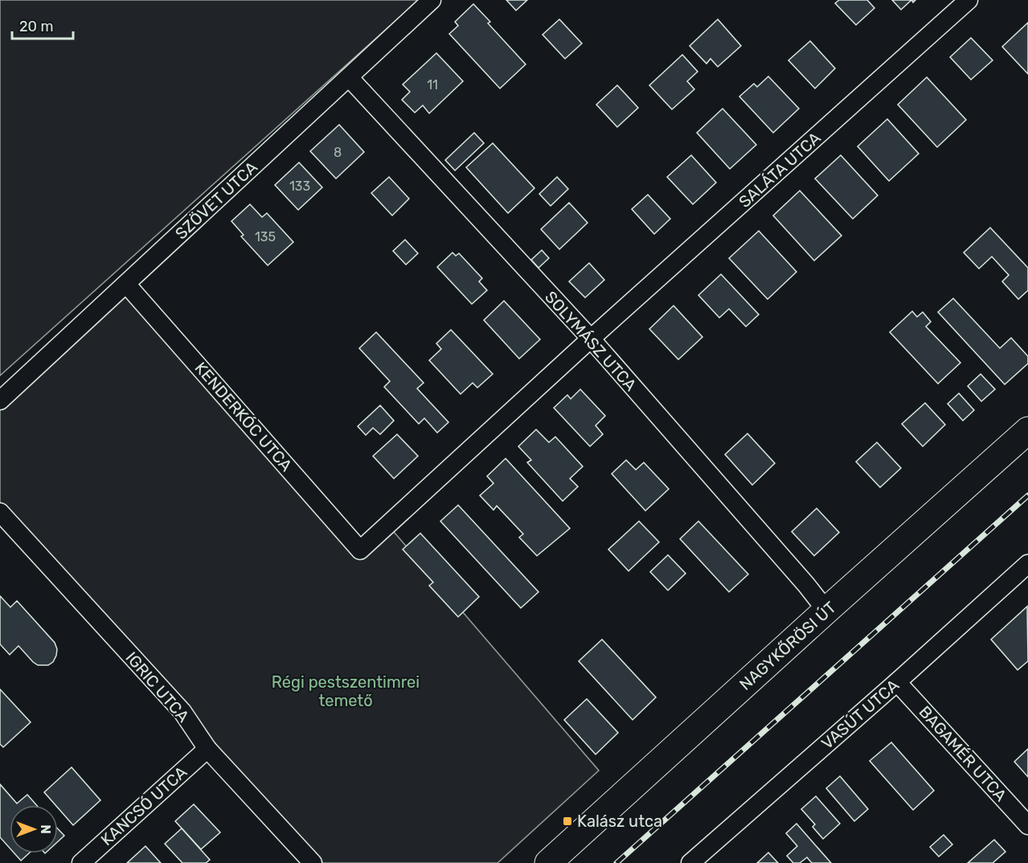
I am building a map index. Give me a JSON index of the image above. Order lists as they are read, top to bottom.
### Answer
{
  "streets": {
    "main road": ["NAGYKŐRÖSI ÚT"],
    "street": [
      "SALÁTA UTCA",
      "SZÖVET UTCA",
      "SOLYMÁSZ UTCA",
      "KENDERKÓC UTCA",
      "IGRIC UTCA",
      "VASÚT UTCA",
      "BAGAMÉR UTCA",
      "KANCSÓ UTCA"
    ]
  },
  "crossings": [
    ["SALÁTA UTCA", "SOLYMÁSZ UTCA"],
    ["SALÁTA UTCA", "KENDERKÓC UTCA"],
    ["SZÖVET UTCA", "SOLYMÁSZ UTCA"],
    ["SZÖVET UTCA", "KENDERKÓC UTCA"],
    ["SOLYMÁSZ UTCA", "NAGYKŐRÖSI ÚT"],
    ["IGRIC UTCA", "KANCSÓ UTCA"],
    ["VASÚT UTCA", "BAGAMÉR UTCA"]
  ],
  "parks": ["Régi pestszentimrei temető"],
  "places": {
    "transit": ["Kalász utca"]
  },
  "house_numbers": [
    "11",
    "8",
    "133",
    "135"
  ],
  "scale_bar": "20 m",
  "north": "right"
}
